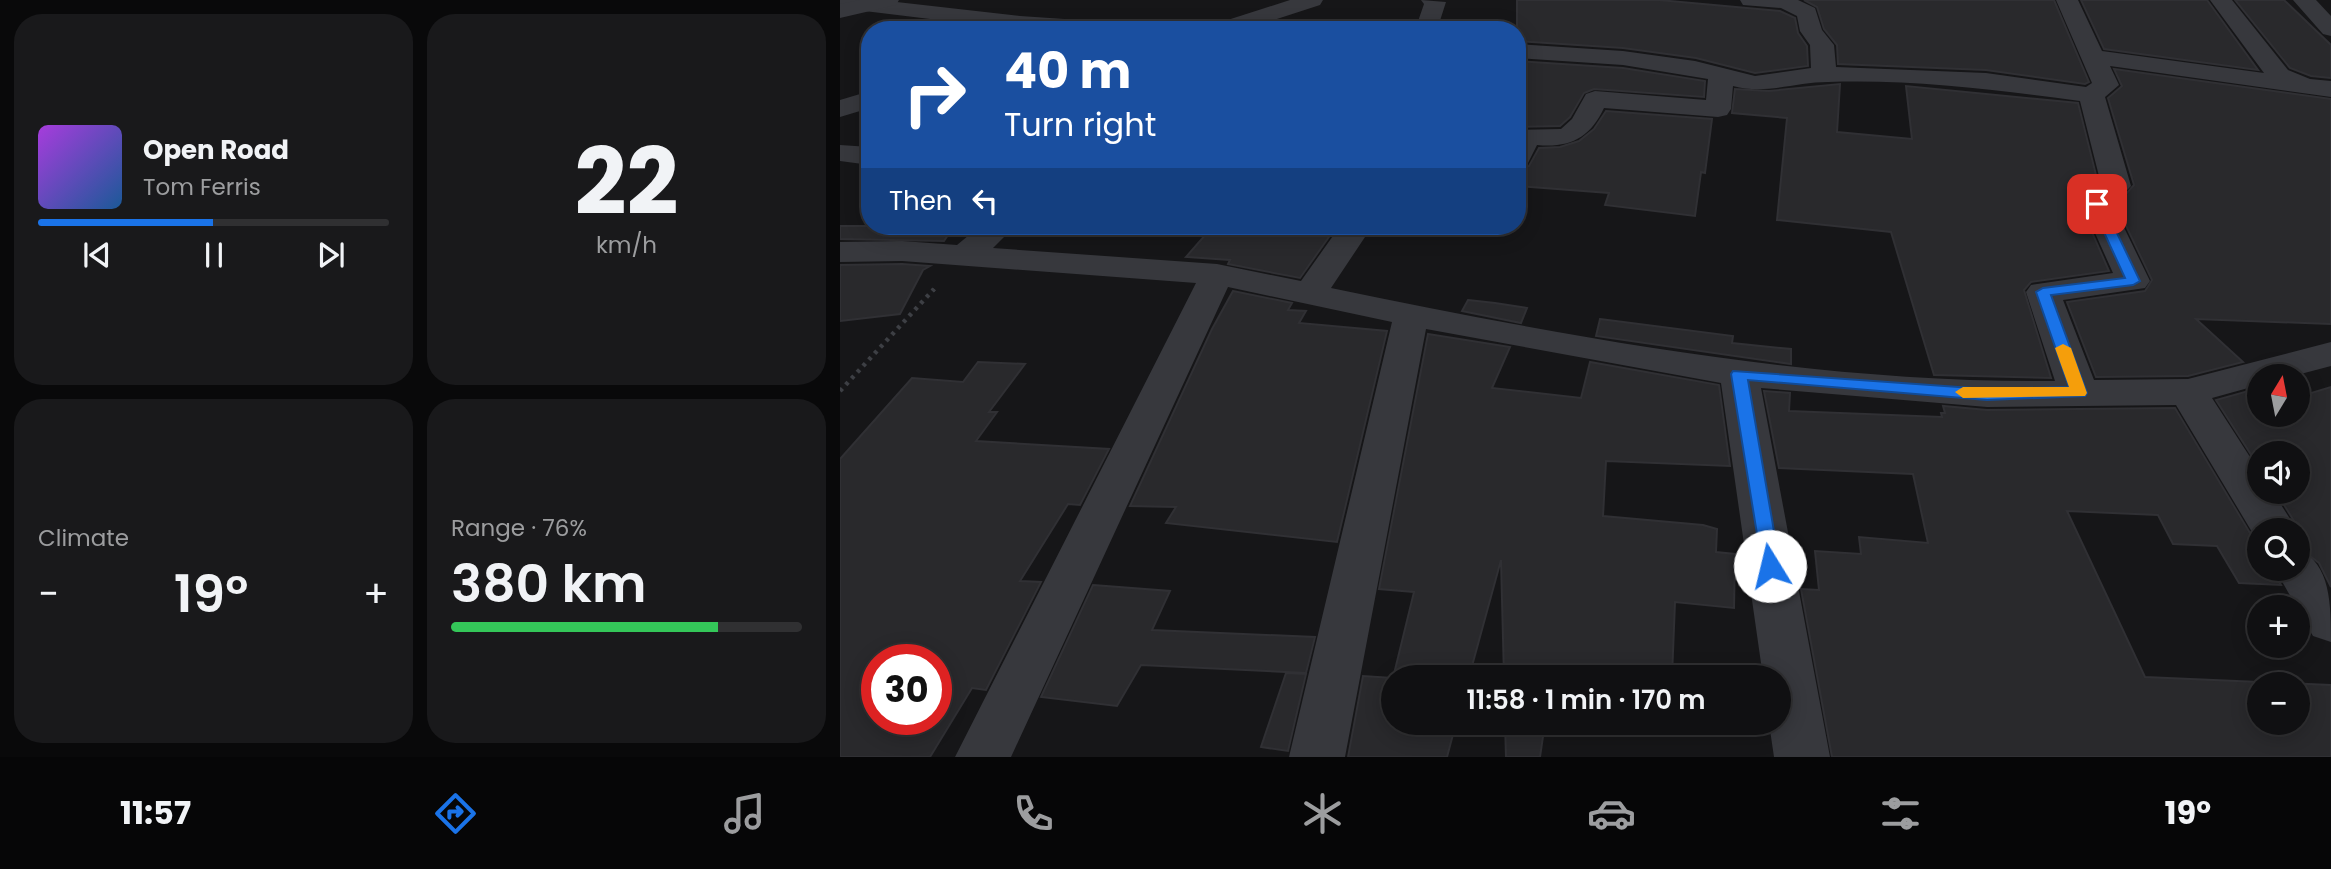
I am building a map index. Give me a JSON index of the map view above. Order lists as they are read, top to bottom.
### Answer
{
  "north": "top",
  "page": {
    "tile": [
      ["22", "km/h"],
      "Climate",
      ["Range · 76%", "380 km"]
    ],
    "turn": ["40 m", "Turn right"],
    "song": ["Open Road", "Tom Ferris"],
    "then": "Then",
    "map_buttons": ["+", "−"],
    "heat": ["−", "19°", "+"],
    "limit": "30",
    "trip": "11:58 · 1 min · 170 m",
    "tabs": ["11:57", "19°"]
  }
}
